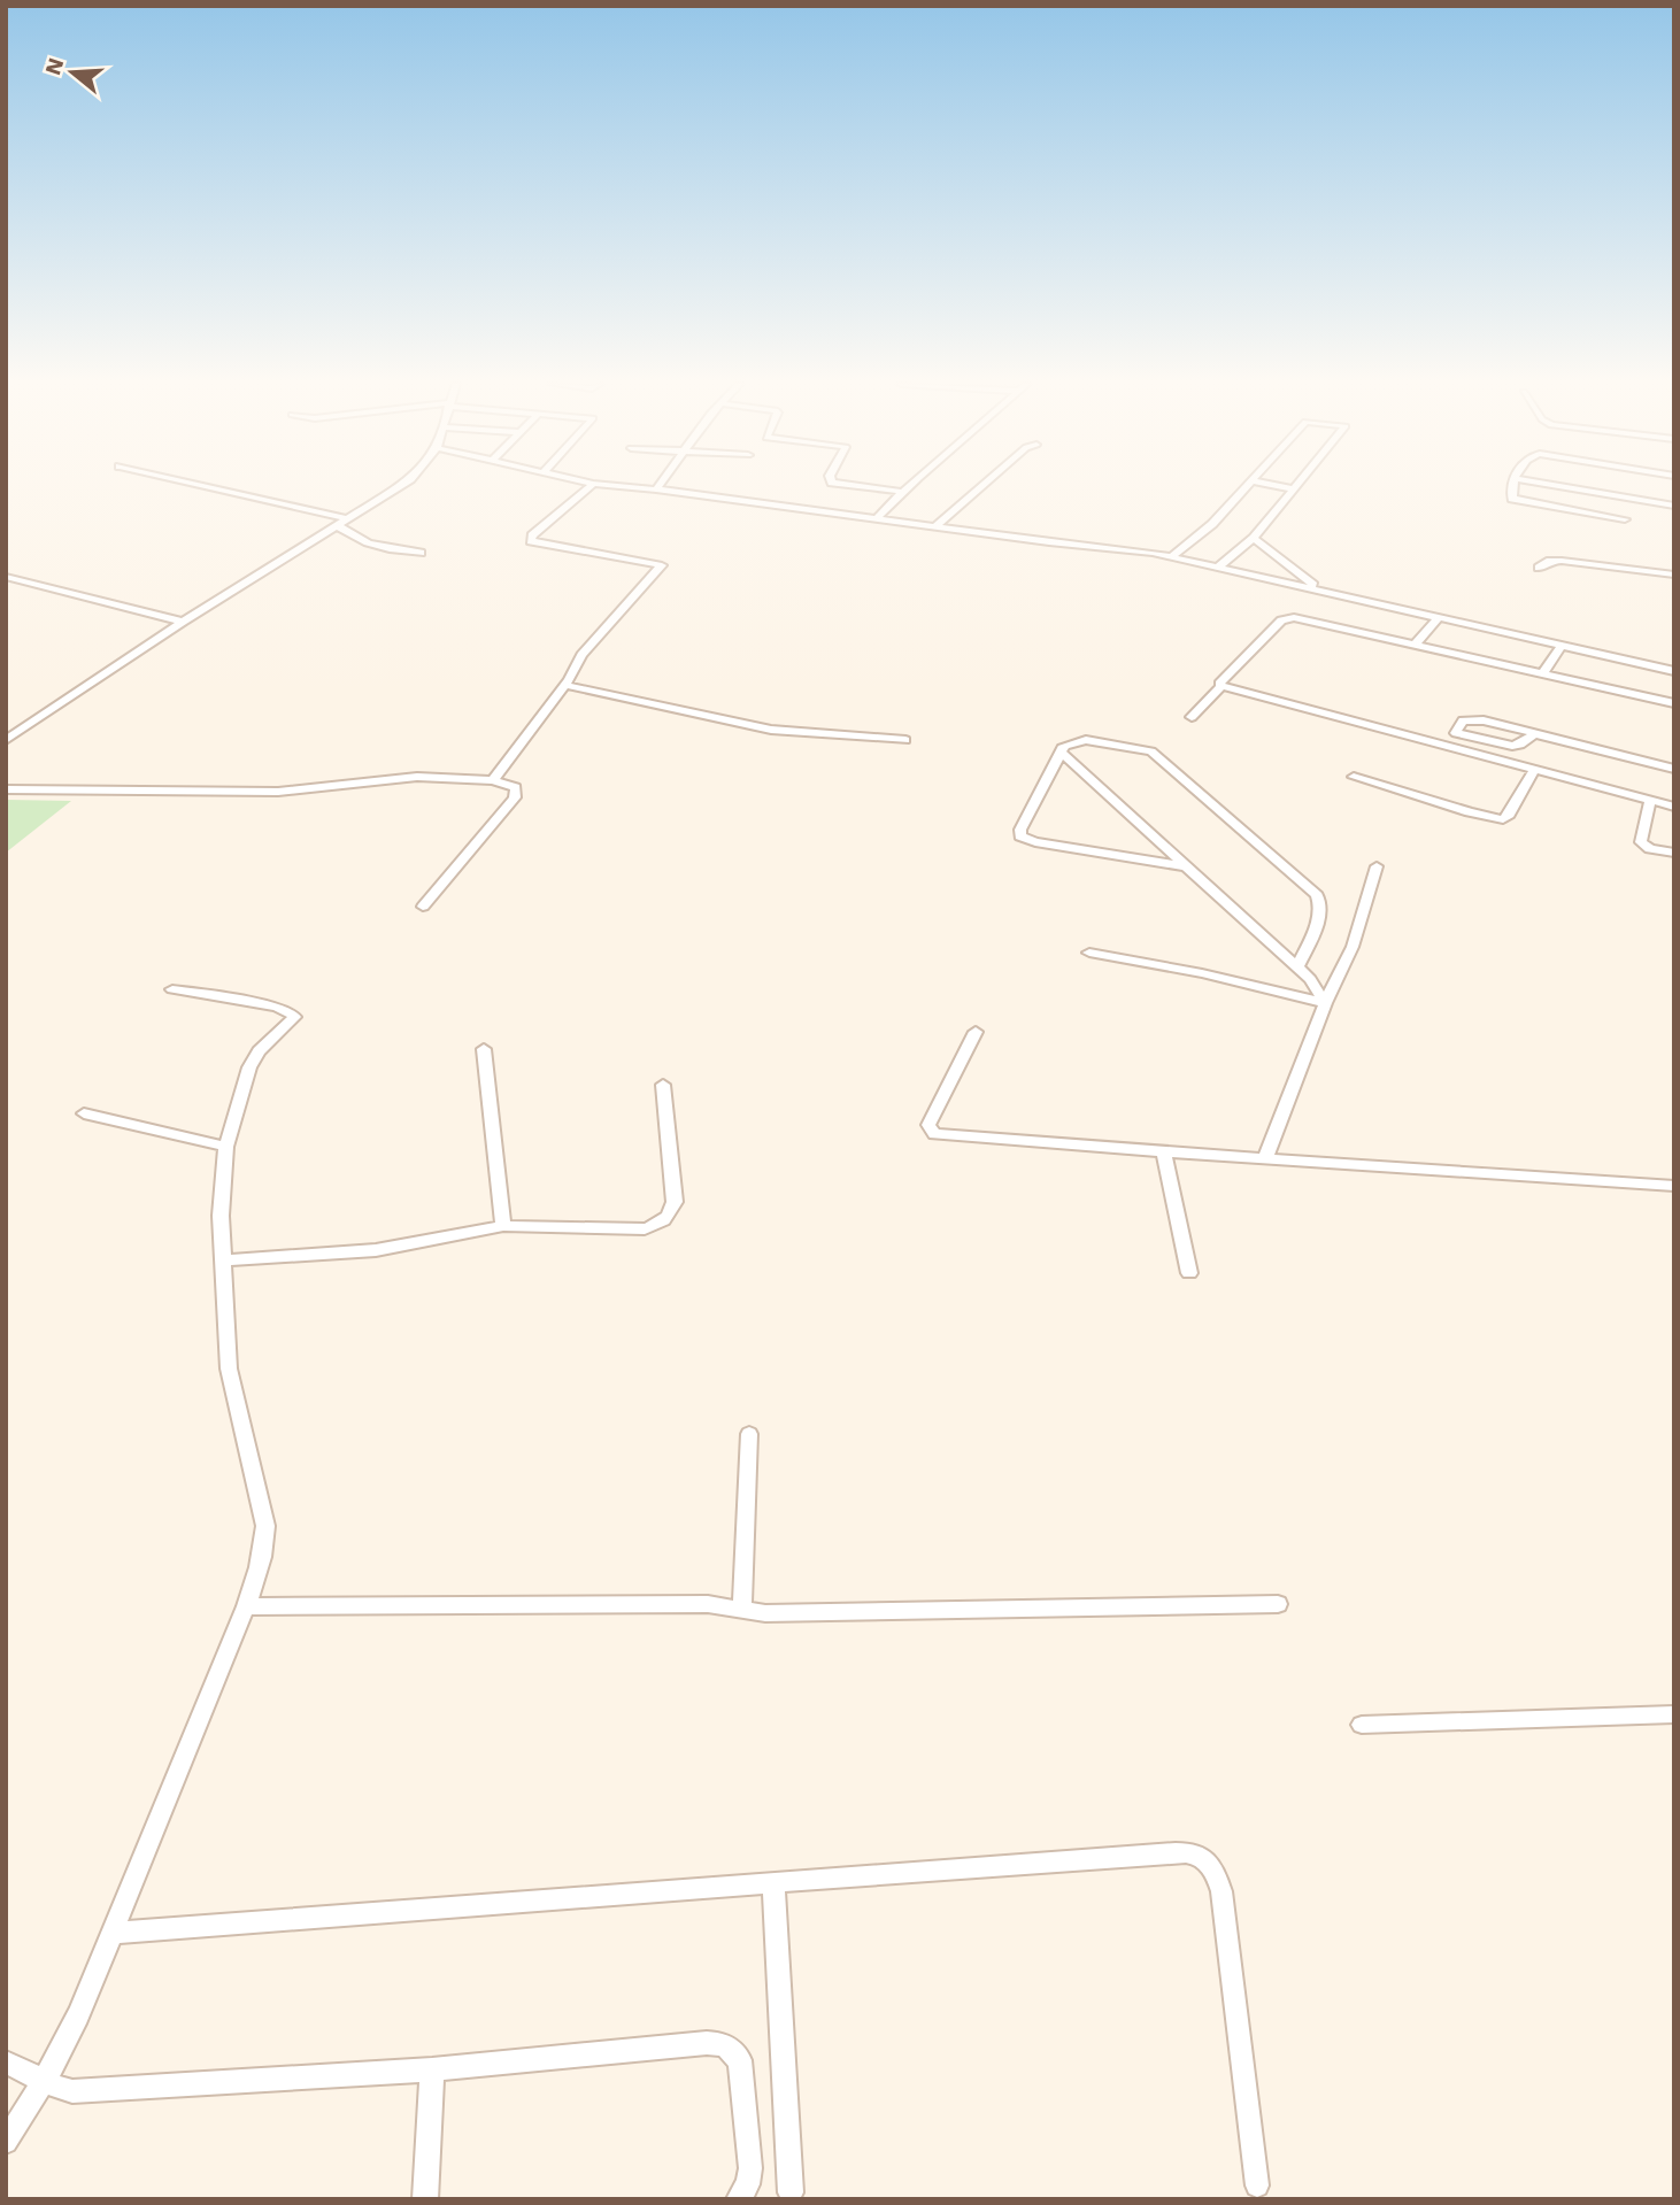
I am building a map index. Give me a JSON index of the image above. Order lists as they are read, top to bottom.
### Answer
{
  "north": "left"
}
